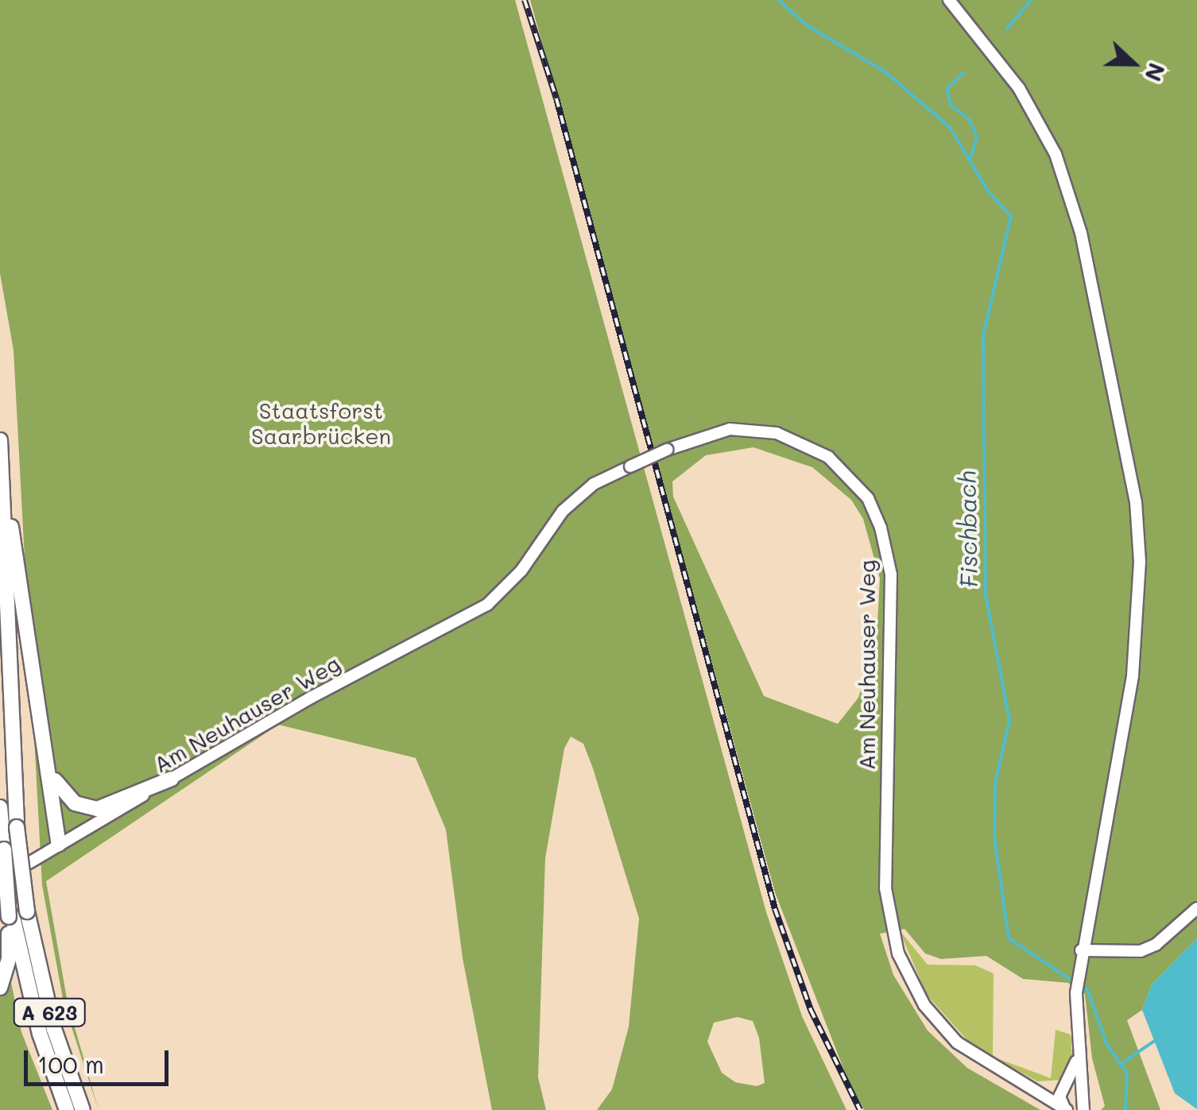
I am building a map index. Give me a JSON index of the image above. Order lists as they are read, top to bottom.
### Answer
{
  "streets": {
    "highway": ["A 623"],
    "street": ["Am Neuhauser Weg"]
  },
  "water": ["Fischbach"],
  "parks": ["Staatsforst Saarbrücken"],
  "scale_bar": "100 m",
  "north": "right"
}
